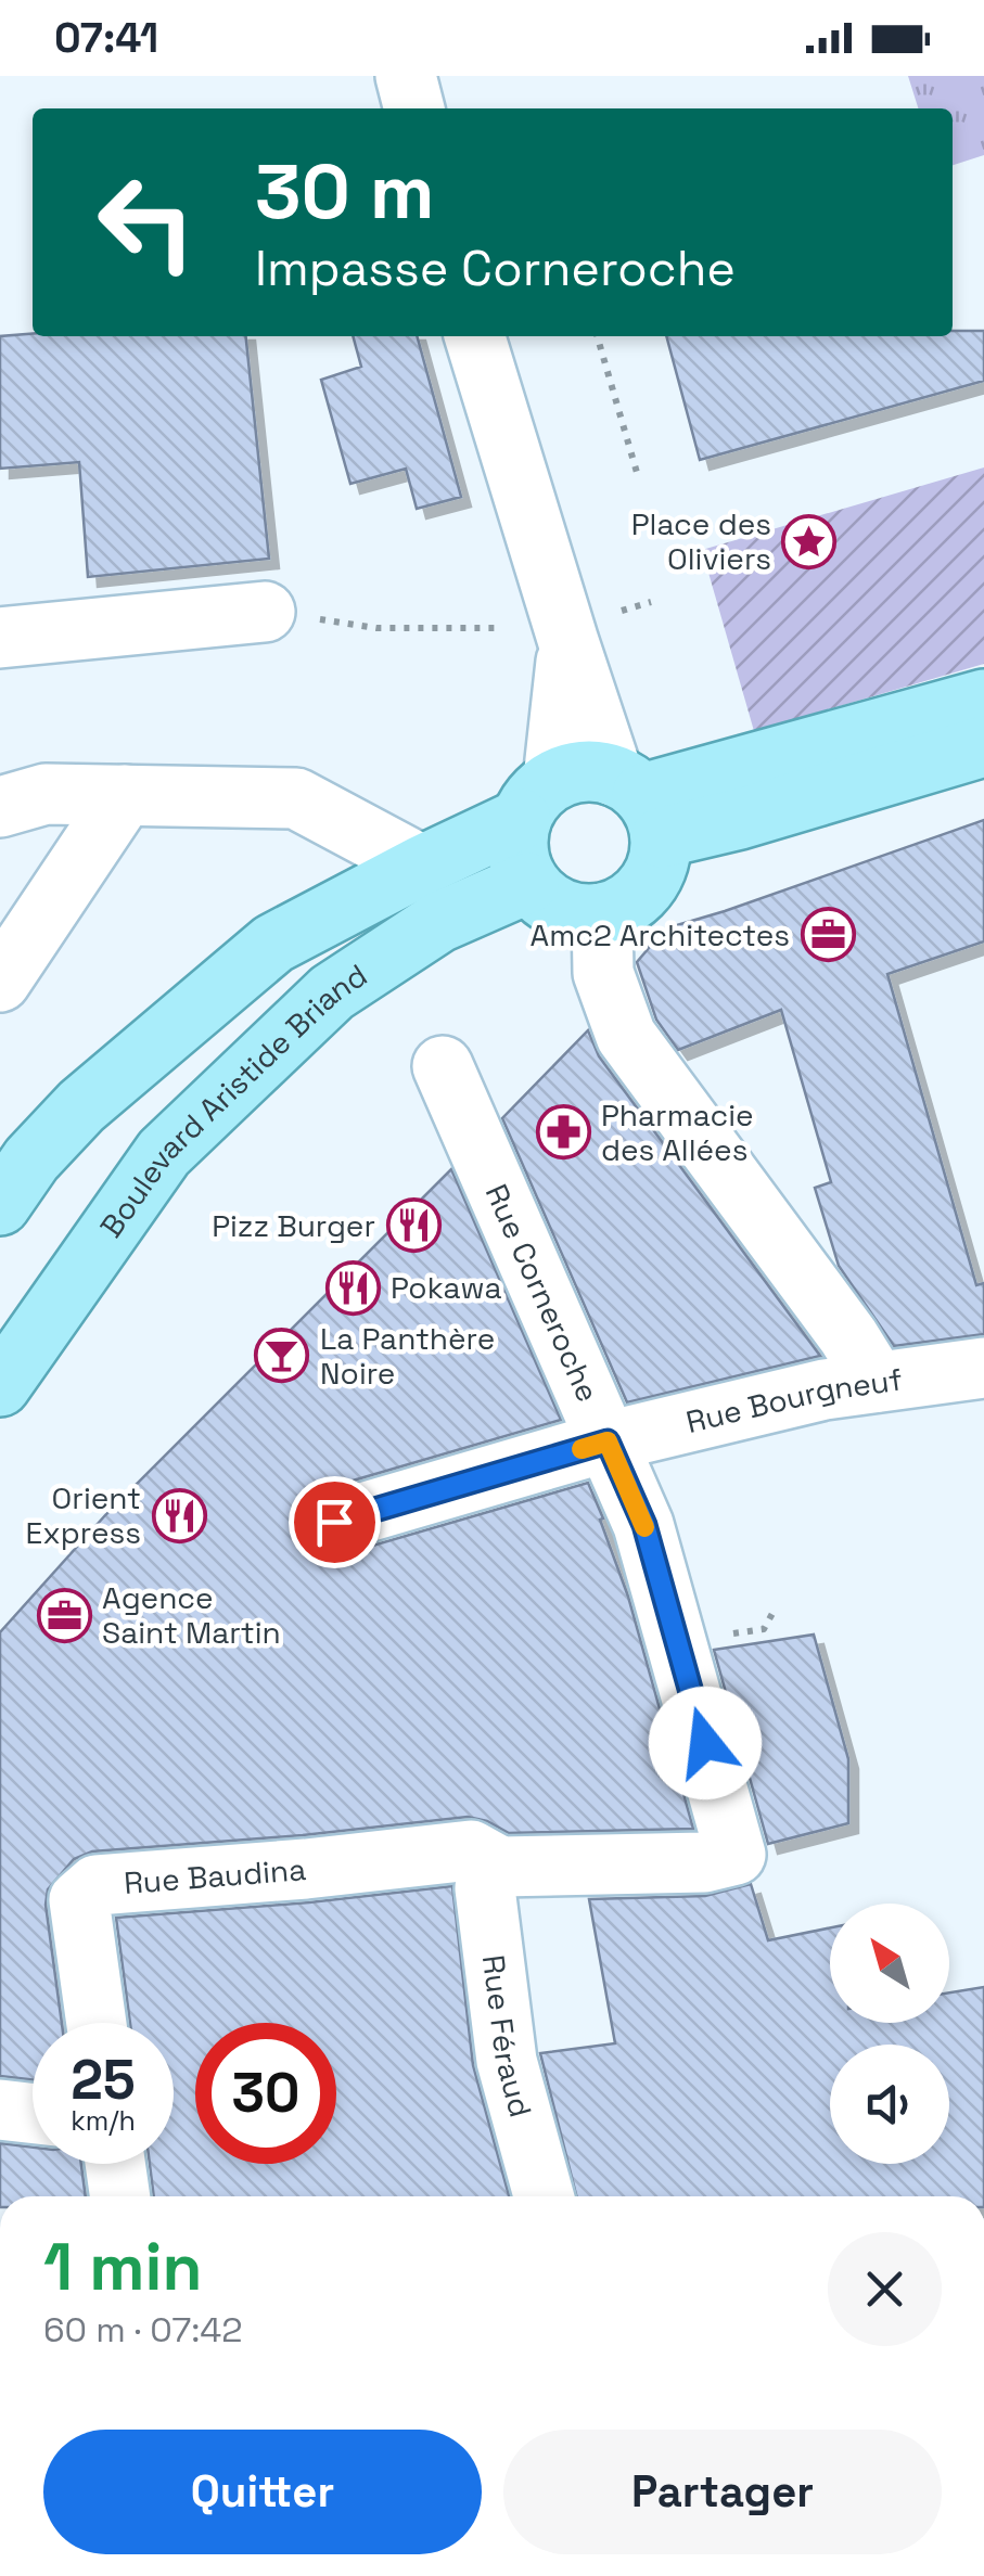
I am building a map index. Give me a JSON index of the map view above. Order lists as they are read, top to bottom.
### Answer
{
  "streets": {
    "main road": ["Boulevard Aristide Briand"],
    "street": [
      "Rue Corneroche",
      "Rue Bourgneuf",
      "Rue Baudina",
      "Rue Féraud"
    ]
  },
  "crossings": [
    ["Rue Corneroche", "Rue Bourgneuf"],
    ["Rue Corneroche", "Rue Baudina"],
    ["Rue Corneroche", "Rue Féraud"],
    ["Rue Baudina", "Rue Féraud"]
  ],
  "places": {
    "place": ["Place des Oliviers"],
    "office": ["Amc2 Architectes", "Agence Saint Martin"],
    "pharmacy": ["Pharmacie des Allées"],
    "restaurant": ["Pizz Burger", "Pokawa", "Orient Express"],
    "bar": ["La Panthère Noire"]
  },
  "north": "top left",
  "page": {
    "status": "07:41",
    "turn": ["30 m", "Impasse Corneroche"],
    "speed": "25 km/h",
    "limit": "30",
    "heading": ["1 min", "60 m · 07:42"],
    "buttons": ["Quitter", "Partager"]
  }
}
